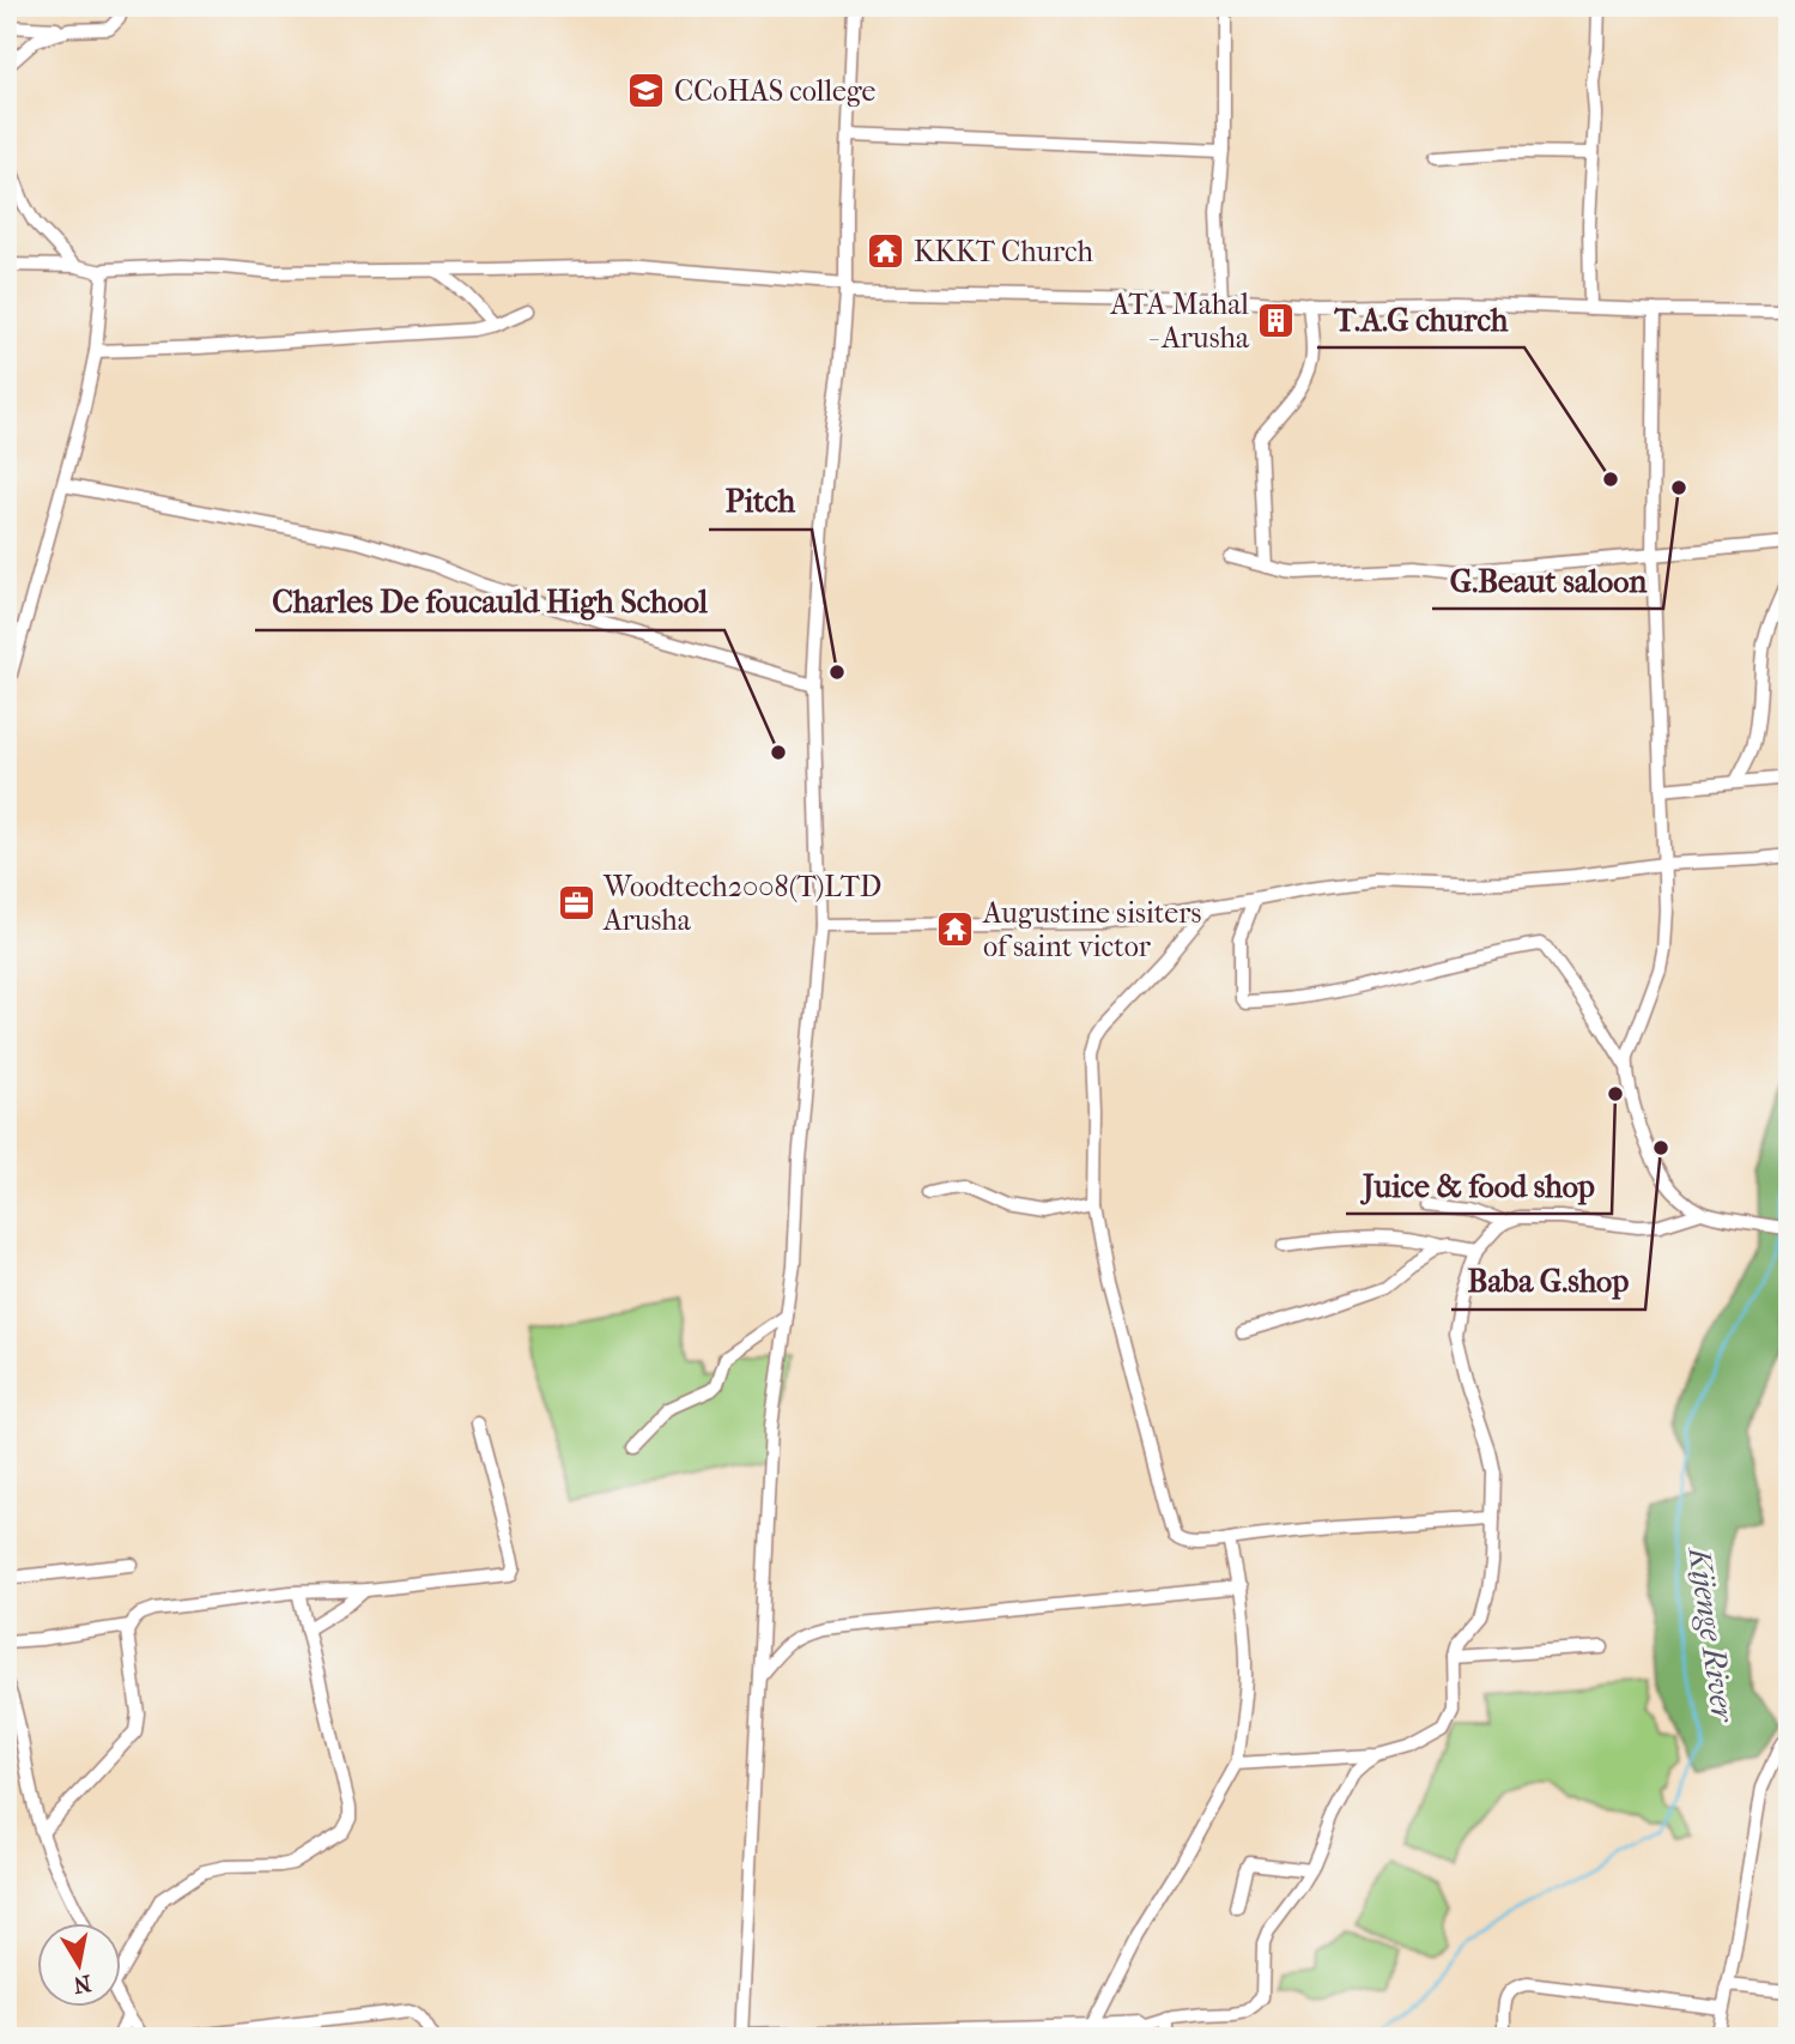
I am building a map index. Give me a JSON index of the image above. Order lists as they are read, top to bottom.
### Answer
{
  "water": ["Kijenge River"],
  "places": {
    "school or university": ["CCoHAS college"],
    "temple": ["KKKT Church", "Augustine sisiters of saint victor"],
    "building": ["ATA Mahal - Arusha"],
    "other": [
      "T.A.G church",
      "G.Beaut saloon",
      "Pitch",
      "Charles De foucauld High School",
      "Juice & food shop",
      "Baba G.shop"
    ],
    "office": ["Woodtech2008(T)LTD Arusha"]
  },
  "north": "bottom"
}
